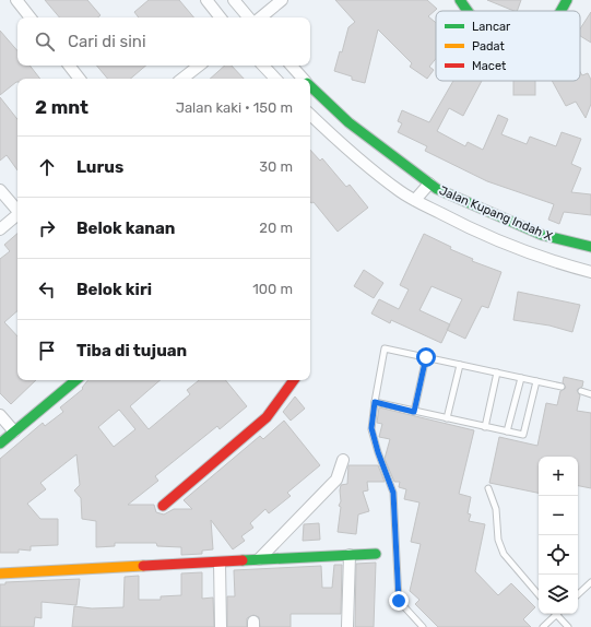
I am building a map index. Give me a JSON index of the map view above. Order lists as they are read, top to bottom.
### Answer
{
  "streets": {
    "street": ["Jalan Kupang Indah X"]
  },
  "legend": ["Lancar", "Padat", "Macet"],
  "page": {
    "search": "Cari di sini",
    "heading": ["2 mnt", "Jalan kaki · 150 m"],
    "list": [
      ["Lurus", "30 m"],
      ["Belok kanan", "20 m"],
      ["Belok kiri", "100 m"],
      "Tiba di tujuan"
    ],
    "map_buttons": ["+", "−"]
  }
}
